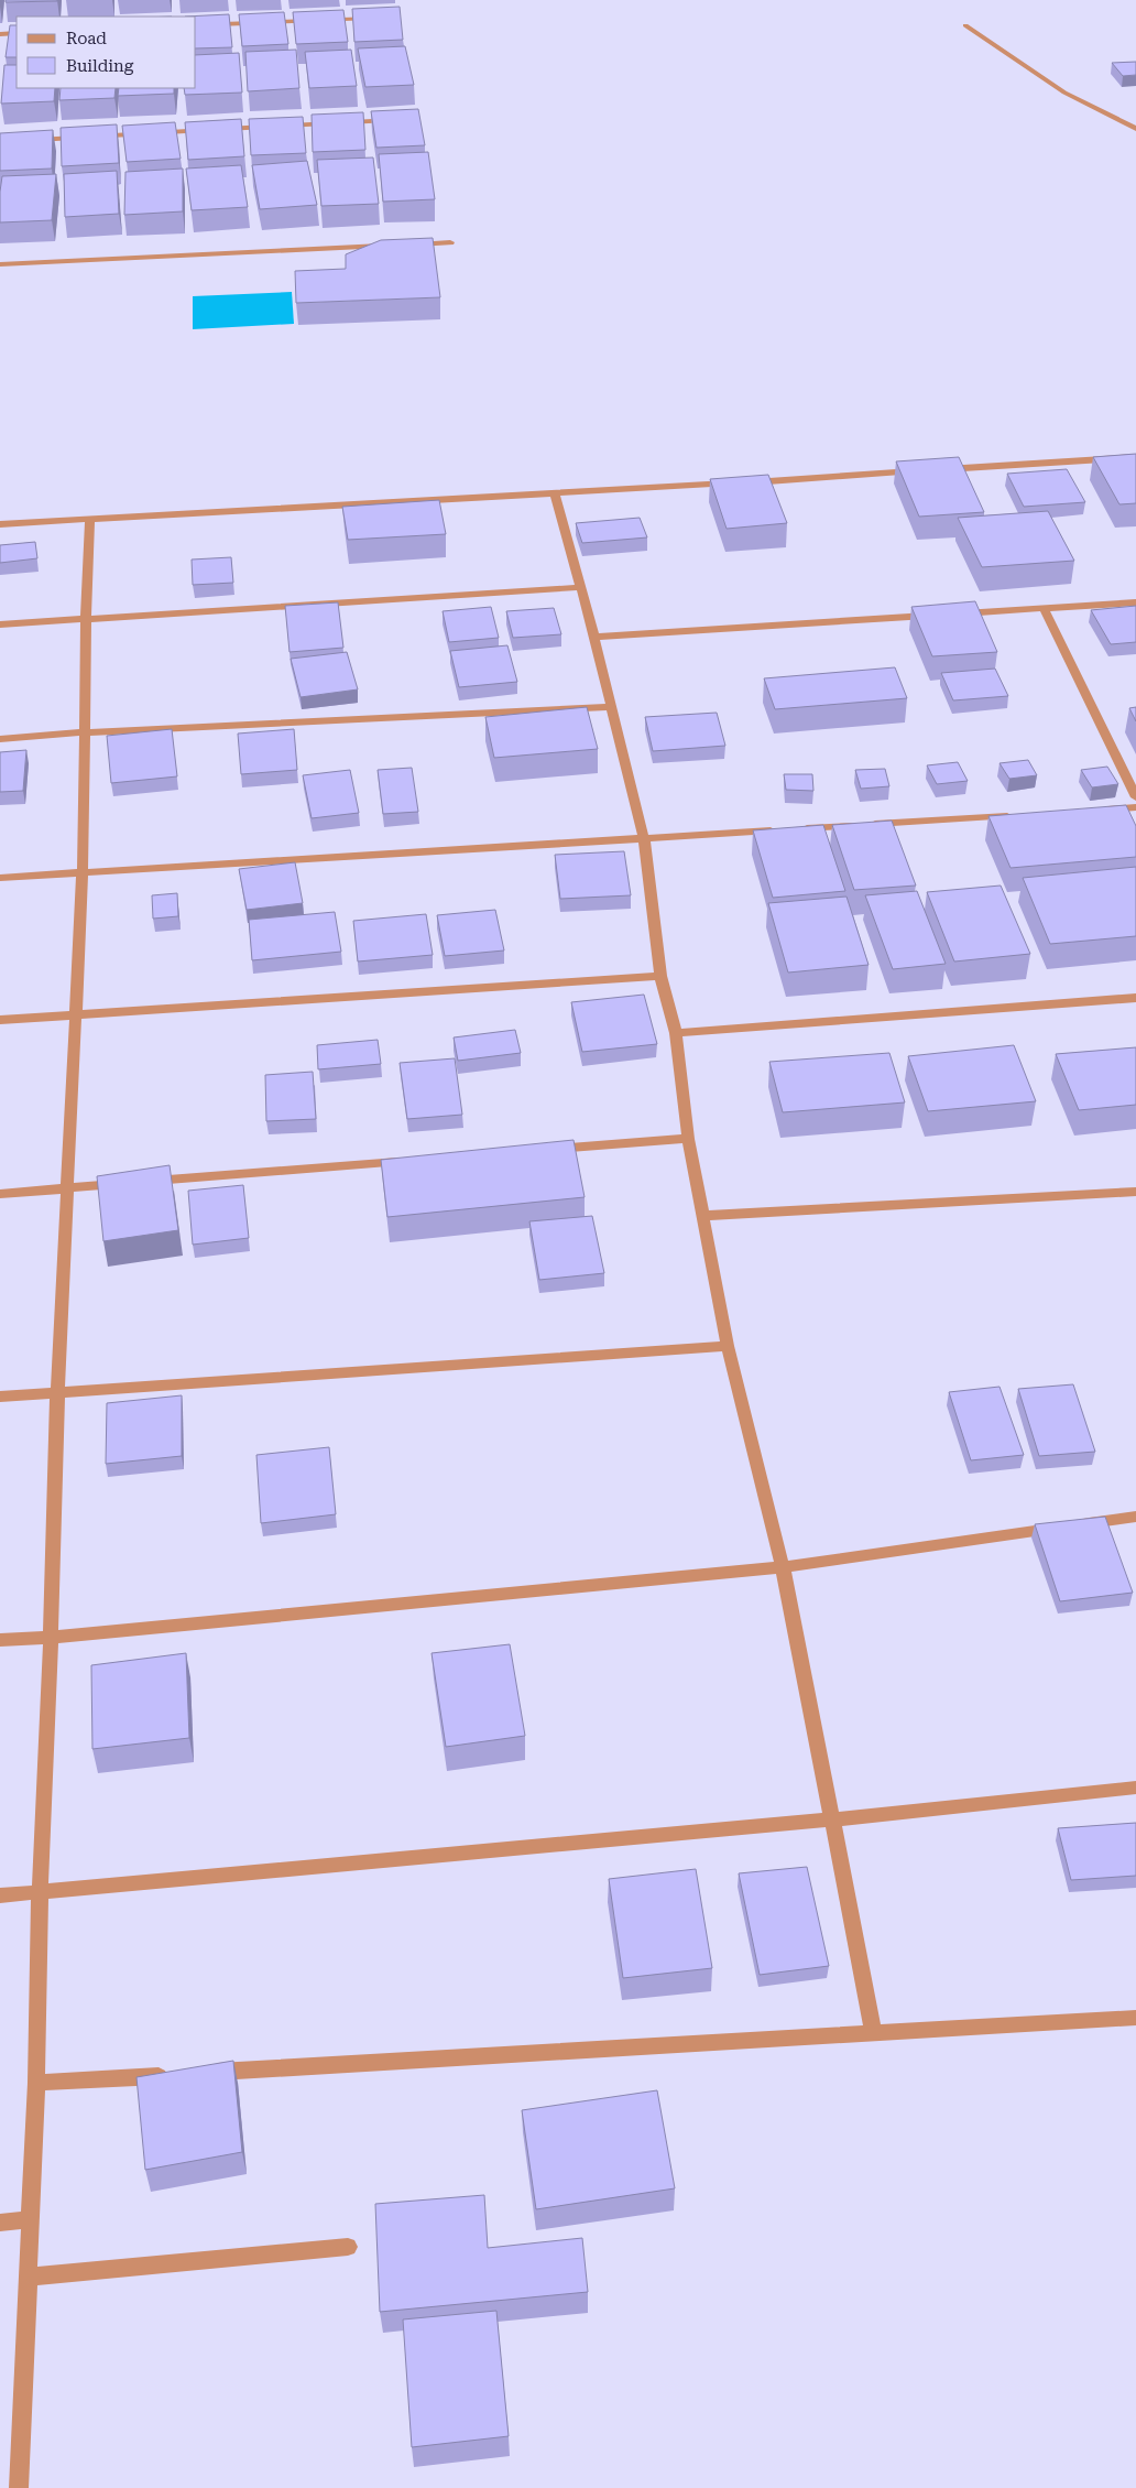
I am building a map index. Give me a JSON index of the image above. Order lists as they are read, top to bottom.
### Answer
{
  "legend": ["Road", "Building"]
}
